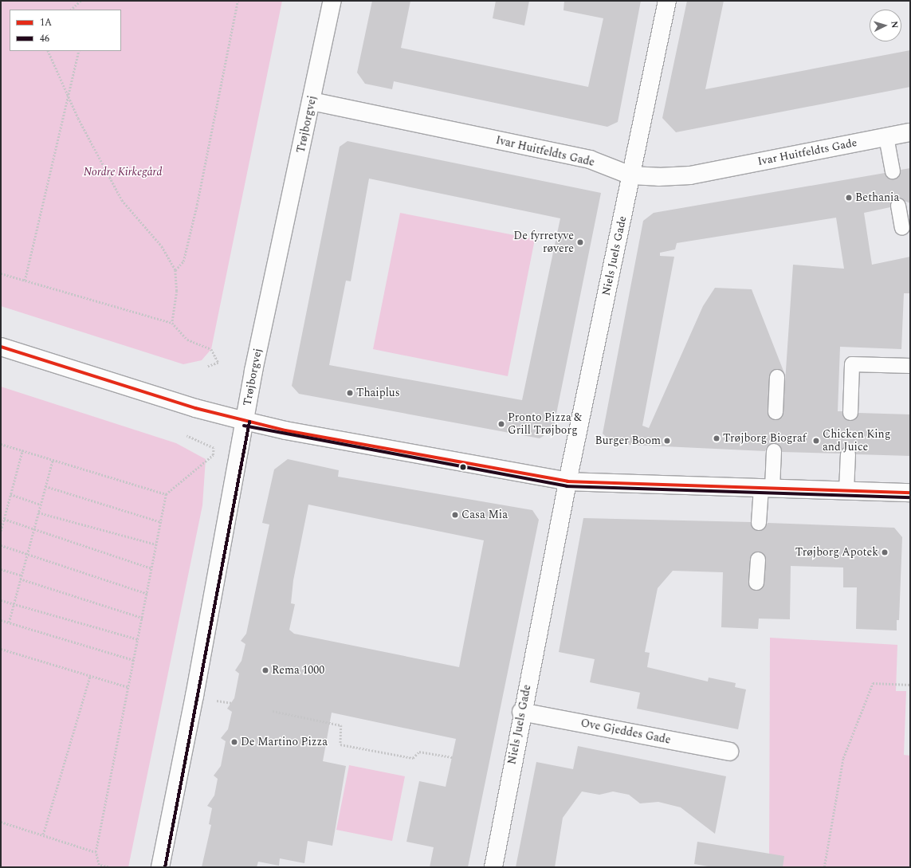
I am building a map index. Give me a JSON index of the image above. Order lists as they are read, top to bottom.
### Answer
{
  "streets": {
    "street": [
      "Trøjborgvej",
      "Ivar Huitfeldts Gade",
      "Niels Juels Gade",
      "Ove Gjeddes Gade"
    ]
  },
  "crossings": [
    ["Trøjborgvej", "Ivar Huitfeldts Gade"],
    ["Ivar Huitfeldts Gade", "Niels Juels Gade"],
    ["Niels Juels Gade", "Ove Gjeddes Gade"]
  ],
  "parks": ["Nordre Kirkegård"],
  "places": [
    "Bethania",
    "De fyrretyve røvere",
    "Thaiplus",
    "Pronto Pizza & Grill Trøjborg",
    "Trøjborg Biograf",
    "Burger Boom",
    "Chicken King and Juice",
    "Casa Mia",
    "Trøjborg Apotek",
    "Rema 1000",
    "De Martino Pizza"
  ],
  "lines": ["transit line 1A", "transit line 46"],
  "legend": ["1A", "46"],
  "north": "right"
}
